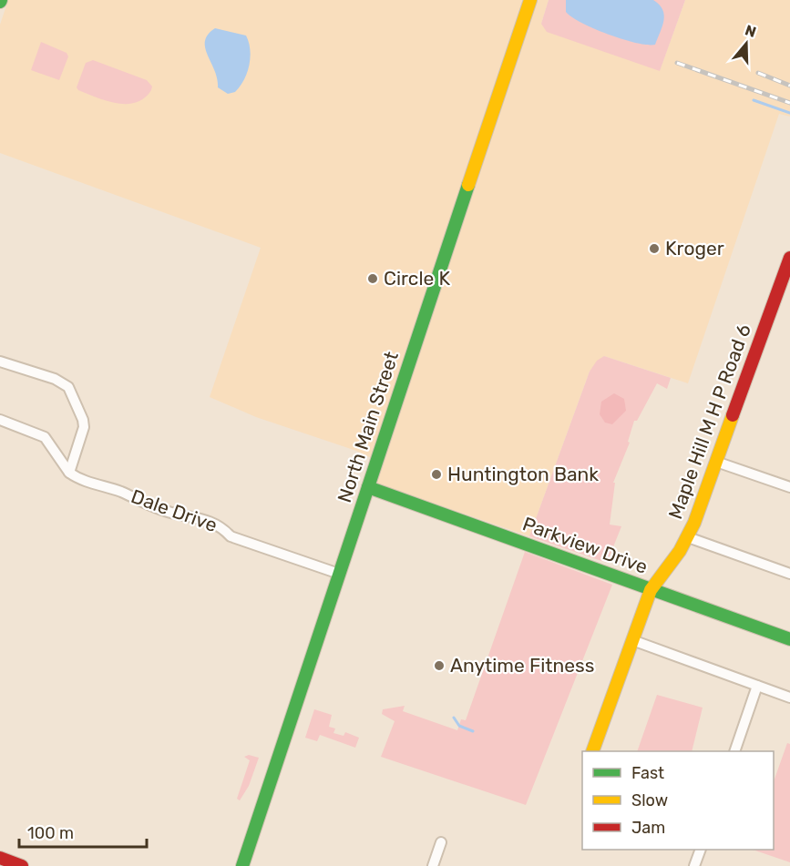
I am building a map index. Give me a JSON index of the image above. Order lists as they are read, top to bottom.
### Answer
{
  "streets": {
    "street": [
      "Maple Hill M H P Road 6",
      "North Main Street",
      "Dale Drive",
      "Parkview Drive"
    ]
  },
  "crossings": [
    ["Maple Hill M H P Road 6", "Parkview Drive"],
    ["North Main Street", "Dale Drive"],
    ["North Main Street", "Parkview Drive"]
  ],
  "places": [
    "Kroger",
    "Circle K",
    "Huntington Bank",
    "Anytime Fitness"
  ],
  "legend": ["Fast", "Slow", "Jam"],
  "scale_bar": "100 m",
  "north": "top"
}
